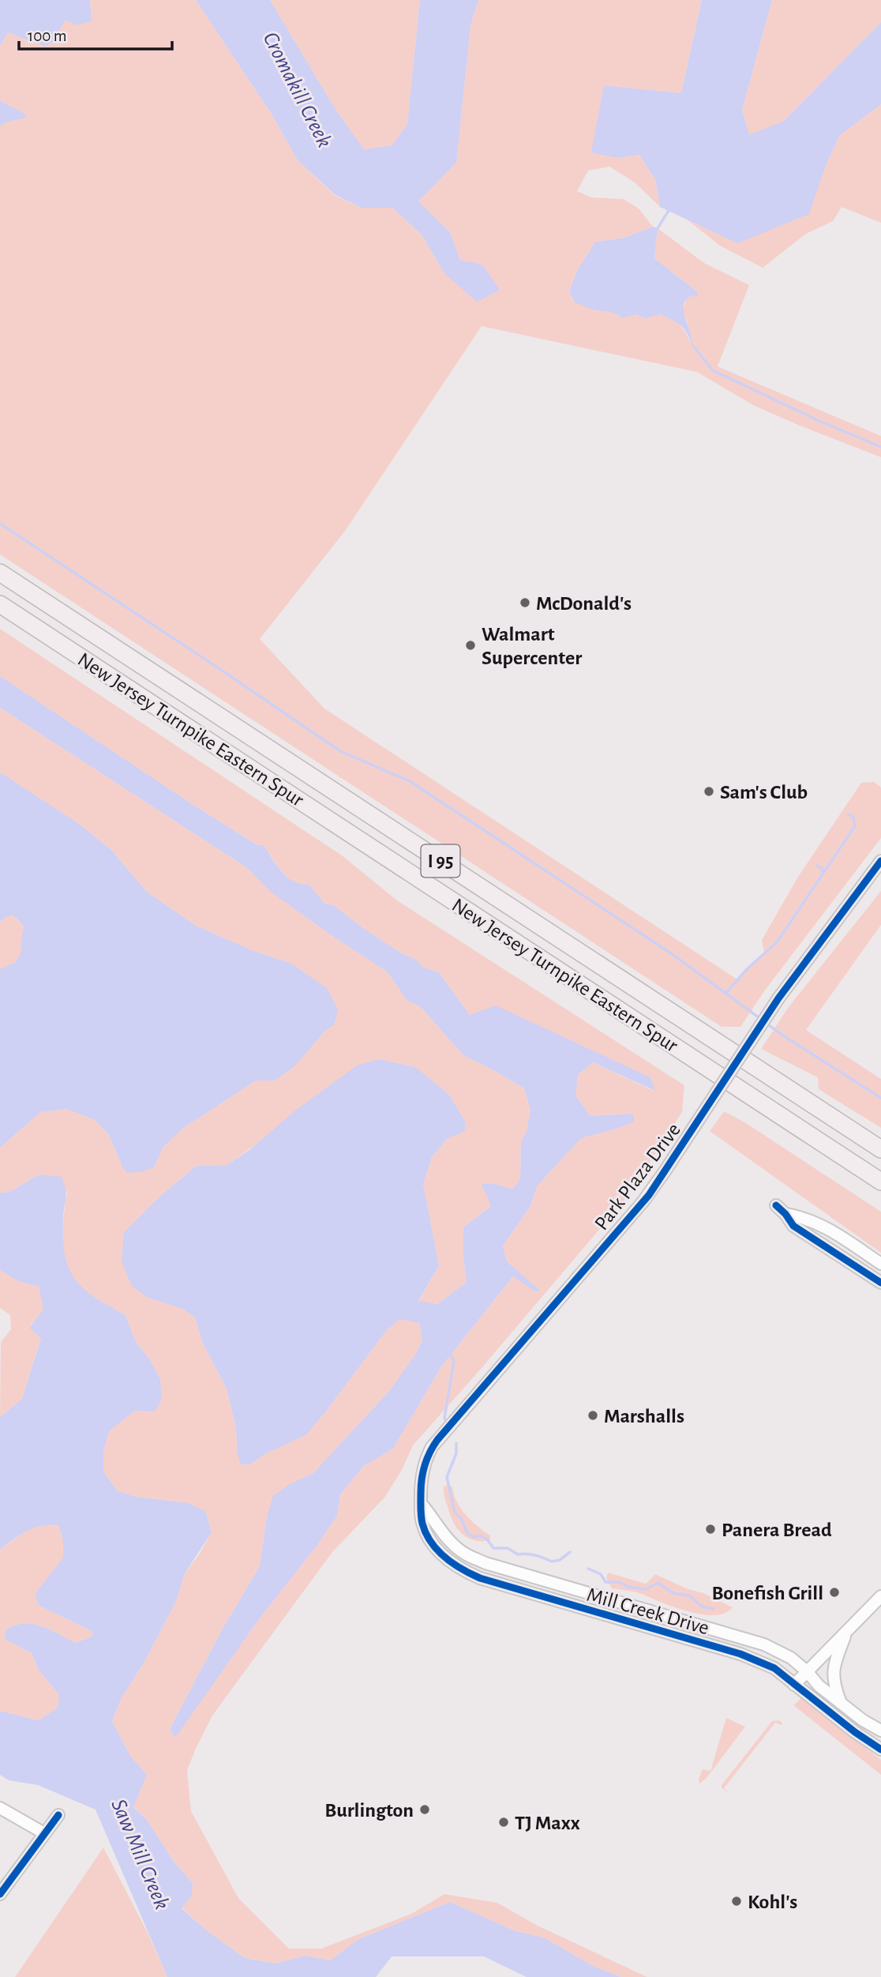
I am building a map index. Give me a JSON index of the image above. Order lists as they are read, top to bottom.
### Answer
{
  "streets": {
    "highway": ["New Jersey Turnpike Eastern Spur", "I 95"],
    "street": ["Park Plaza Drive", "Mill Creek Drive"]
  },
  "crossings": [
    ["Park Plaza Drive", "Mill Creek Drive"]
  ],
  "water": ["Cromakill Creek", "Saw Mill Creek"],
  "places": [
    "McDonald's",
    "Walmart Supercenter",
    "Sam's Club",
    "Marshalls",
    "Panera Bread",
    "Bonefish Grill",
    "Burlington",
    "TJ Maxx",
    "Kohl's"
  ],
  "scale_bar": "100 m"
}
